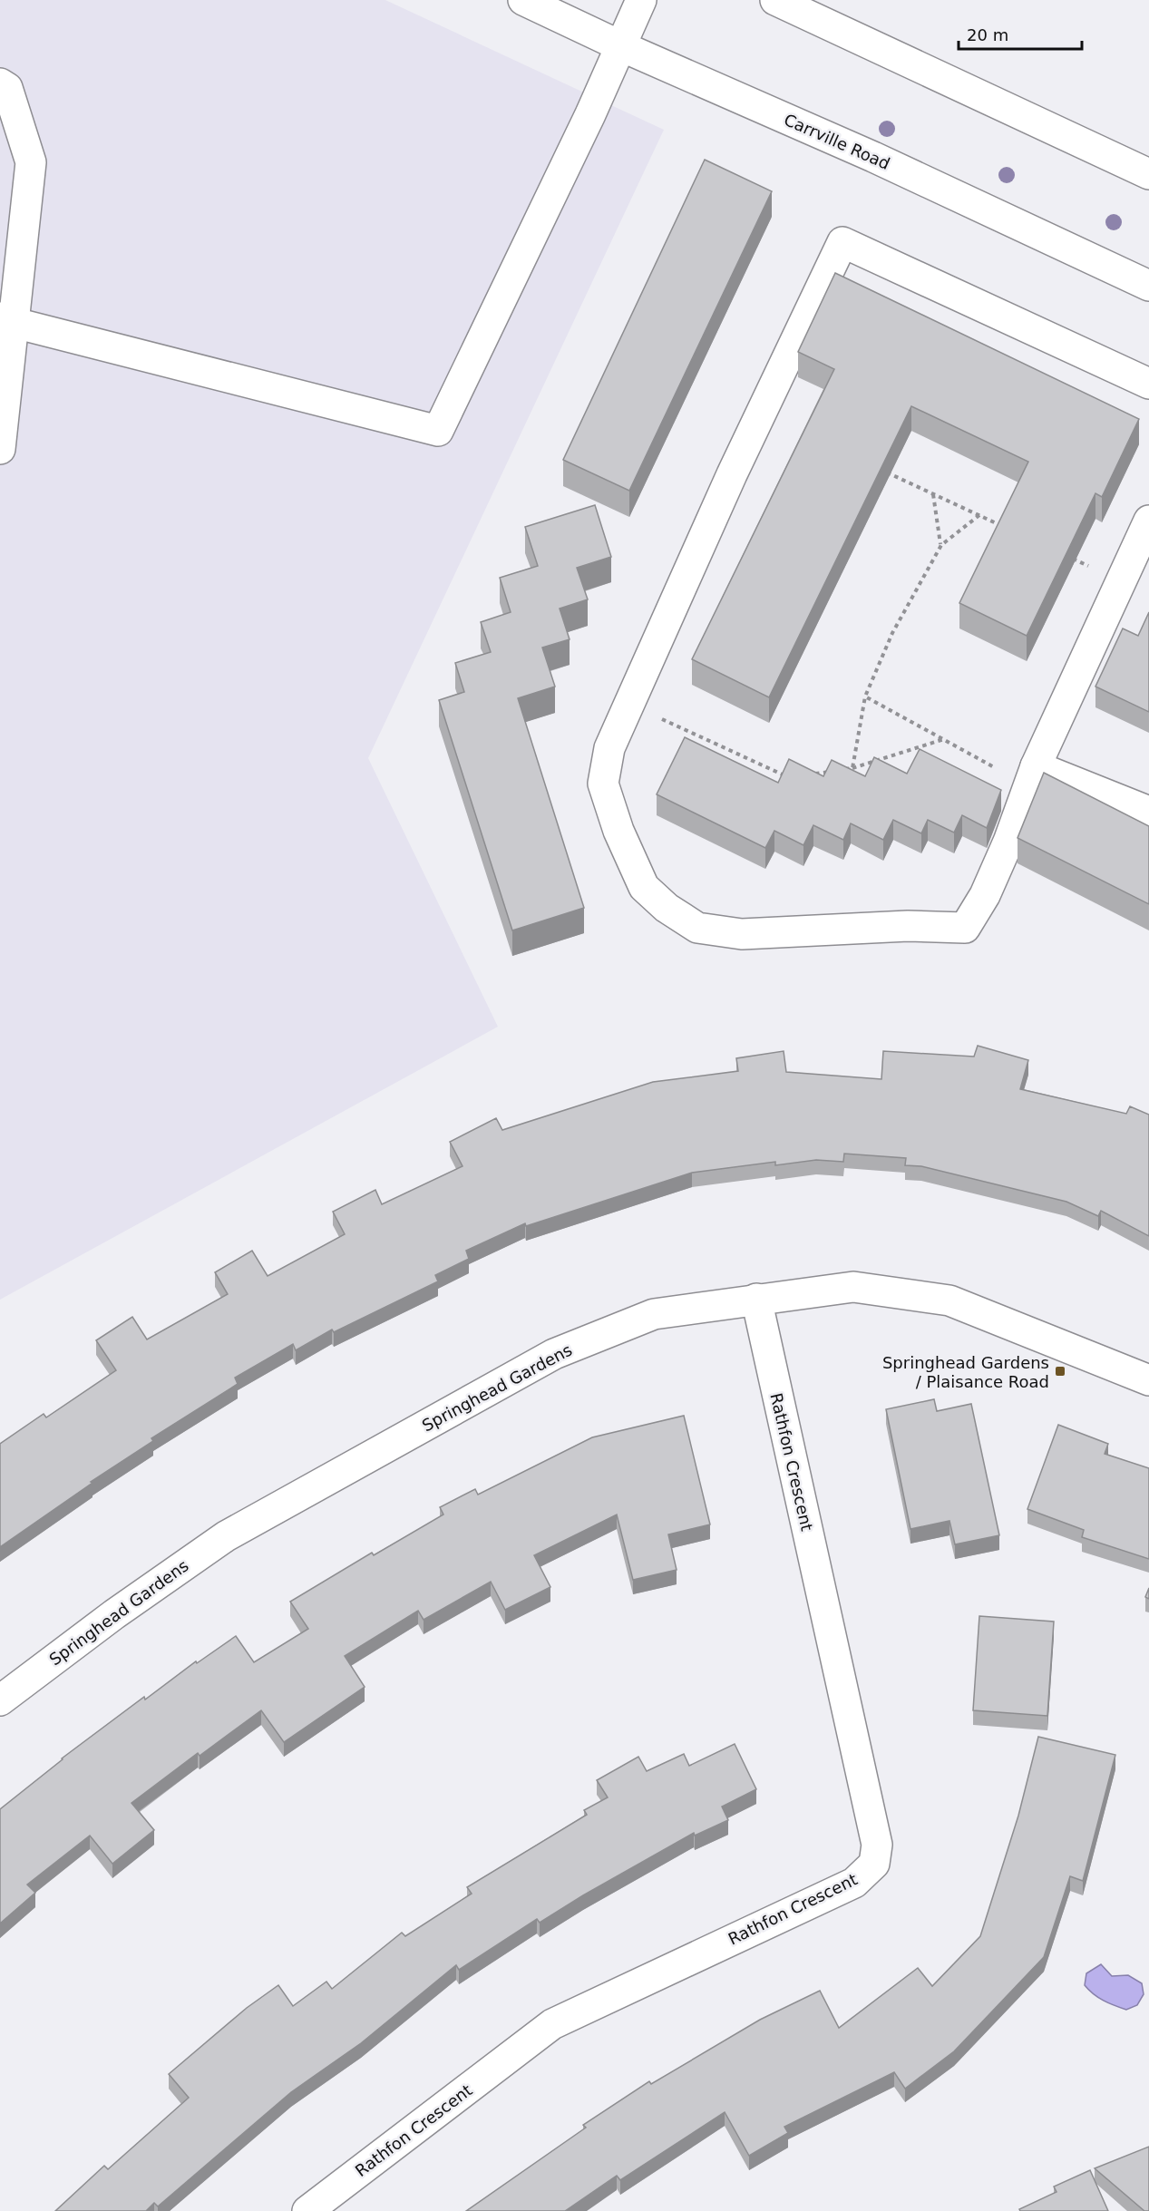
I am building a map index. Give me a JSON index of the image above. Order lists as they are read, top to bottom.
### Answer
{
  "streets": {
    "street": ["Carrville Road", "Springhead Gardens", "Rathfon Crescent"]
  },
  "crossings": [
    ["Springhead Gardens", "Rathfon Crescent"]
  ],
  "places": {
    "transit": ["Springhead Gardens / Plaisance Road"]
  },
  "scale_bar": "20 m"
}
